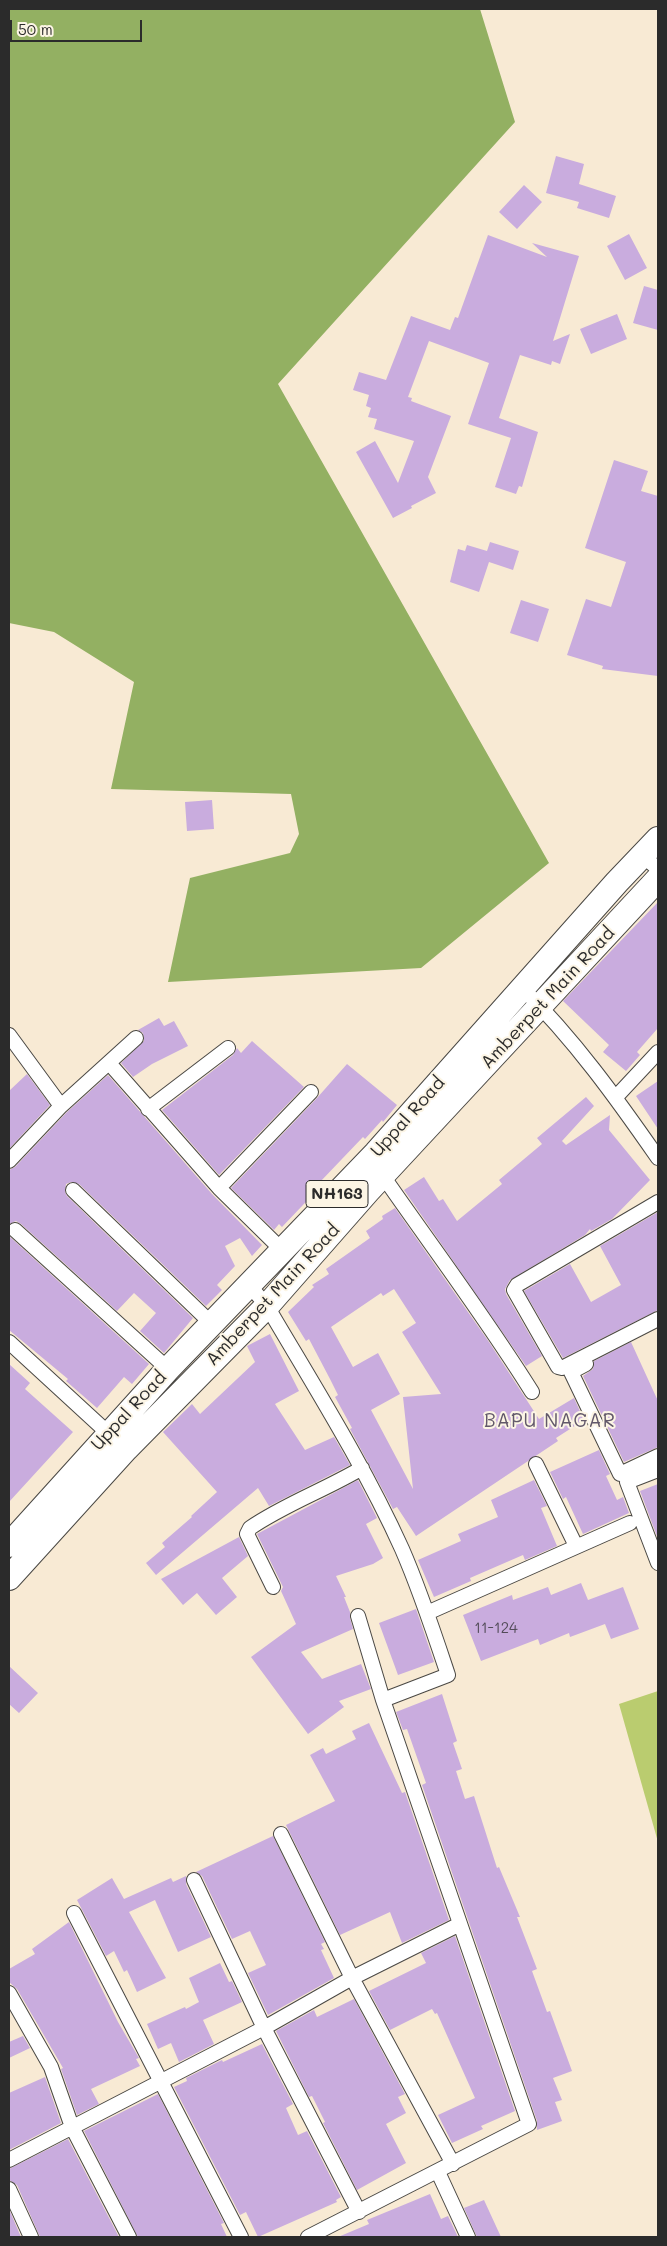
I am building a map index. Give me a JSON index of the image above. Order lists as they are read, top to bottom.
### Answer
{
  "streets": {
    "highway": ["Amberpet Main Road", "Uppal Road", "NH163"]
  },
  "districts": ["BAPU NAGAR"],
  "house_numbers": ["11-124"],
  "scale_bar": "50 m"
}
